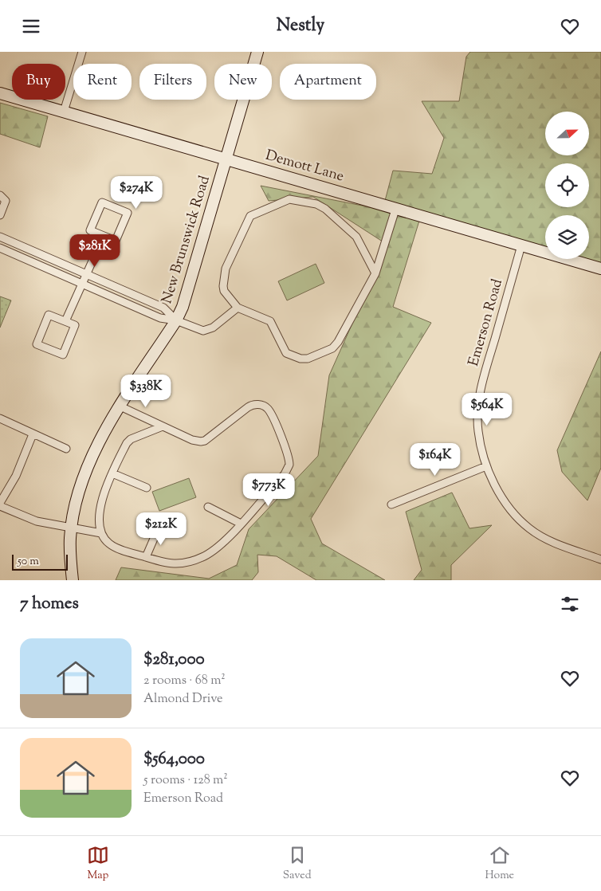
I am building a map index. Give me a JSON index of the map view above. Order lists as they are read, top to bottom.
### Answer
{
  "streets": {
    "street": ["Demott Lane", "New Brunswick Road", "Emerson Road"]
  },
  "crossings": [
    ["Demott Lane", "New Brunswick Road"],
    ["Demott Lane", "Emerson Road"]
  ],
  "scale_bar": "50 m",
  "north": "right",
  "page": {
    "header": "Nestly",
    "chip": [
      "Buy",
      "Rent",
      "Filters",
      "New",
      "Apartment"
    ],
    "price": [
      "$274K",
      "$281K",
      "$338K",
      "$564K",
      "$164K",
      "$773K",
      "$212K"
    ],
    "scale": "50 m",
    "heading": "7 homes",
    "list": [
      {
        "name": "$281,000",
        "note": "2 rooms · 68 m² · Almond Drive"
      },
      {
        "name": "$564,000",
        "note": "5 rooms · 128 m² · Emerson Road"
      }
    ],
    "tabs": ["Map", "Saved", "Home"]
  }
}
